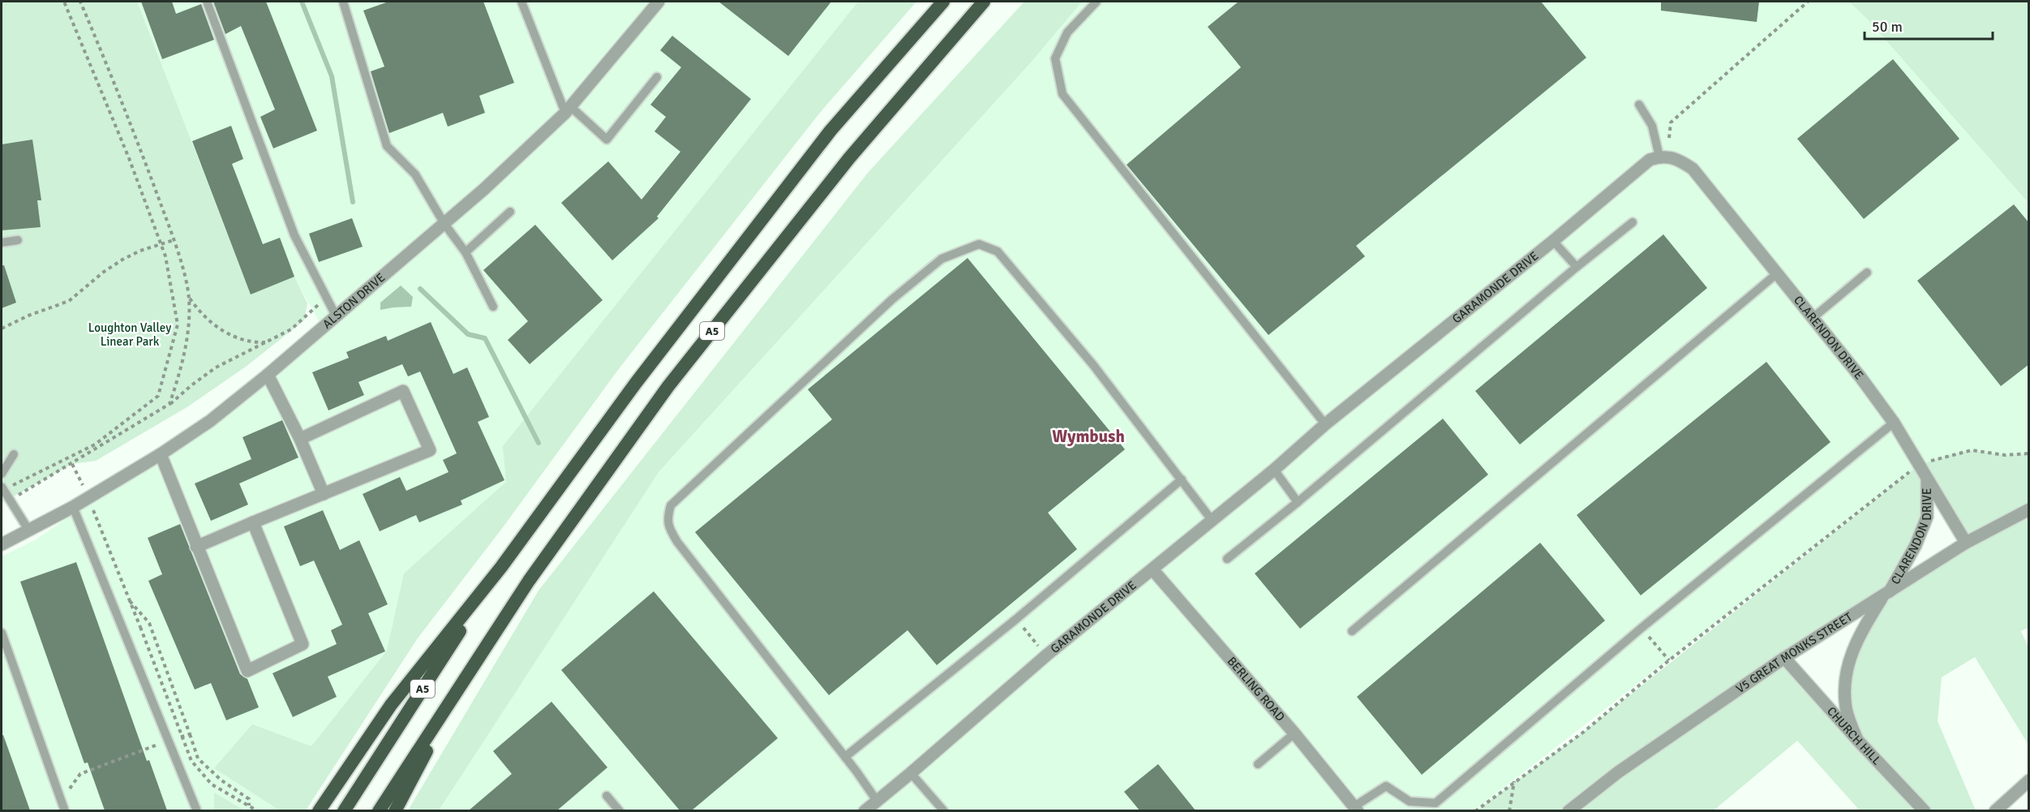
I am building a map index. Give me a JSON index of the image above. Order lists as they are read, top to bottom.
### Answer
{
  "streets": {
    "highway": ["A5"],
    "street": [
      "GARAMONDE DRIVE",
      "ALSTON DRIVE",
      "CLARENDON DRIVE",
      "V5 GREAT MONKS STREET",
      "BERLING ROAD",
      "CHURCH HILL"
    ]
  },
  "crossings": [
    ["GARAMONDE DRIVE", "CLARENDON DRIVE"],
    ["GARAMONDE DRIVE", "BERLING ROAD"],
    ["CLARENDON DRIVE", "V5 GREAT MONKS STREET"],
    ["CLARENDON DRIVE", "CHURCH HILL"],
    ["V5 GREAT MONKS STREET", "CHURCH HILL"]
  ],
  "districts": ["Wymbush"],
  "parks": ["Loughton Valley Linear Park"],
  "scale_bar": "50 m"
}
